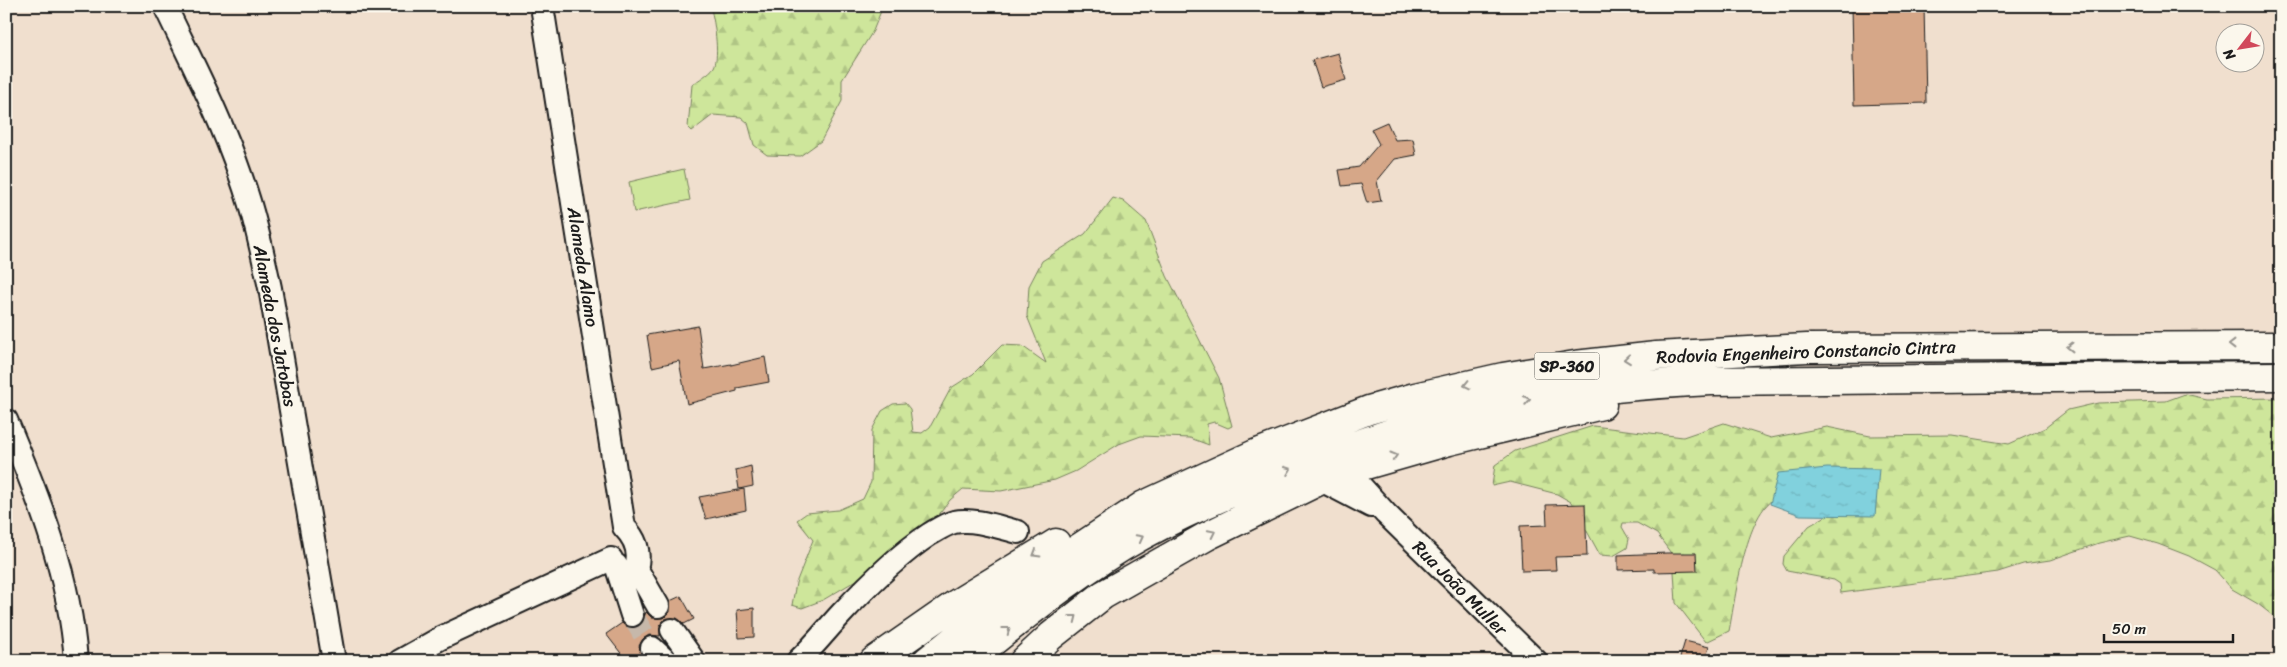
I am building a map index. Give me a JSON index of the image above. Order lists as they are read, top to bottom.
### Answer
{
  "streets": {
    "highway": ["Rodovia Engenheiro Constancio Cintra", "SP-360"],
    "street": ["Alameda Alamo", "Alameda dos Jatobas", "Rua João Muller"]
  },
  "scale_bar": "50 m",
  "north": "bottom left"
}
